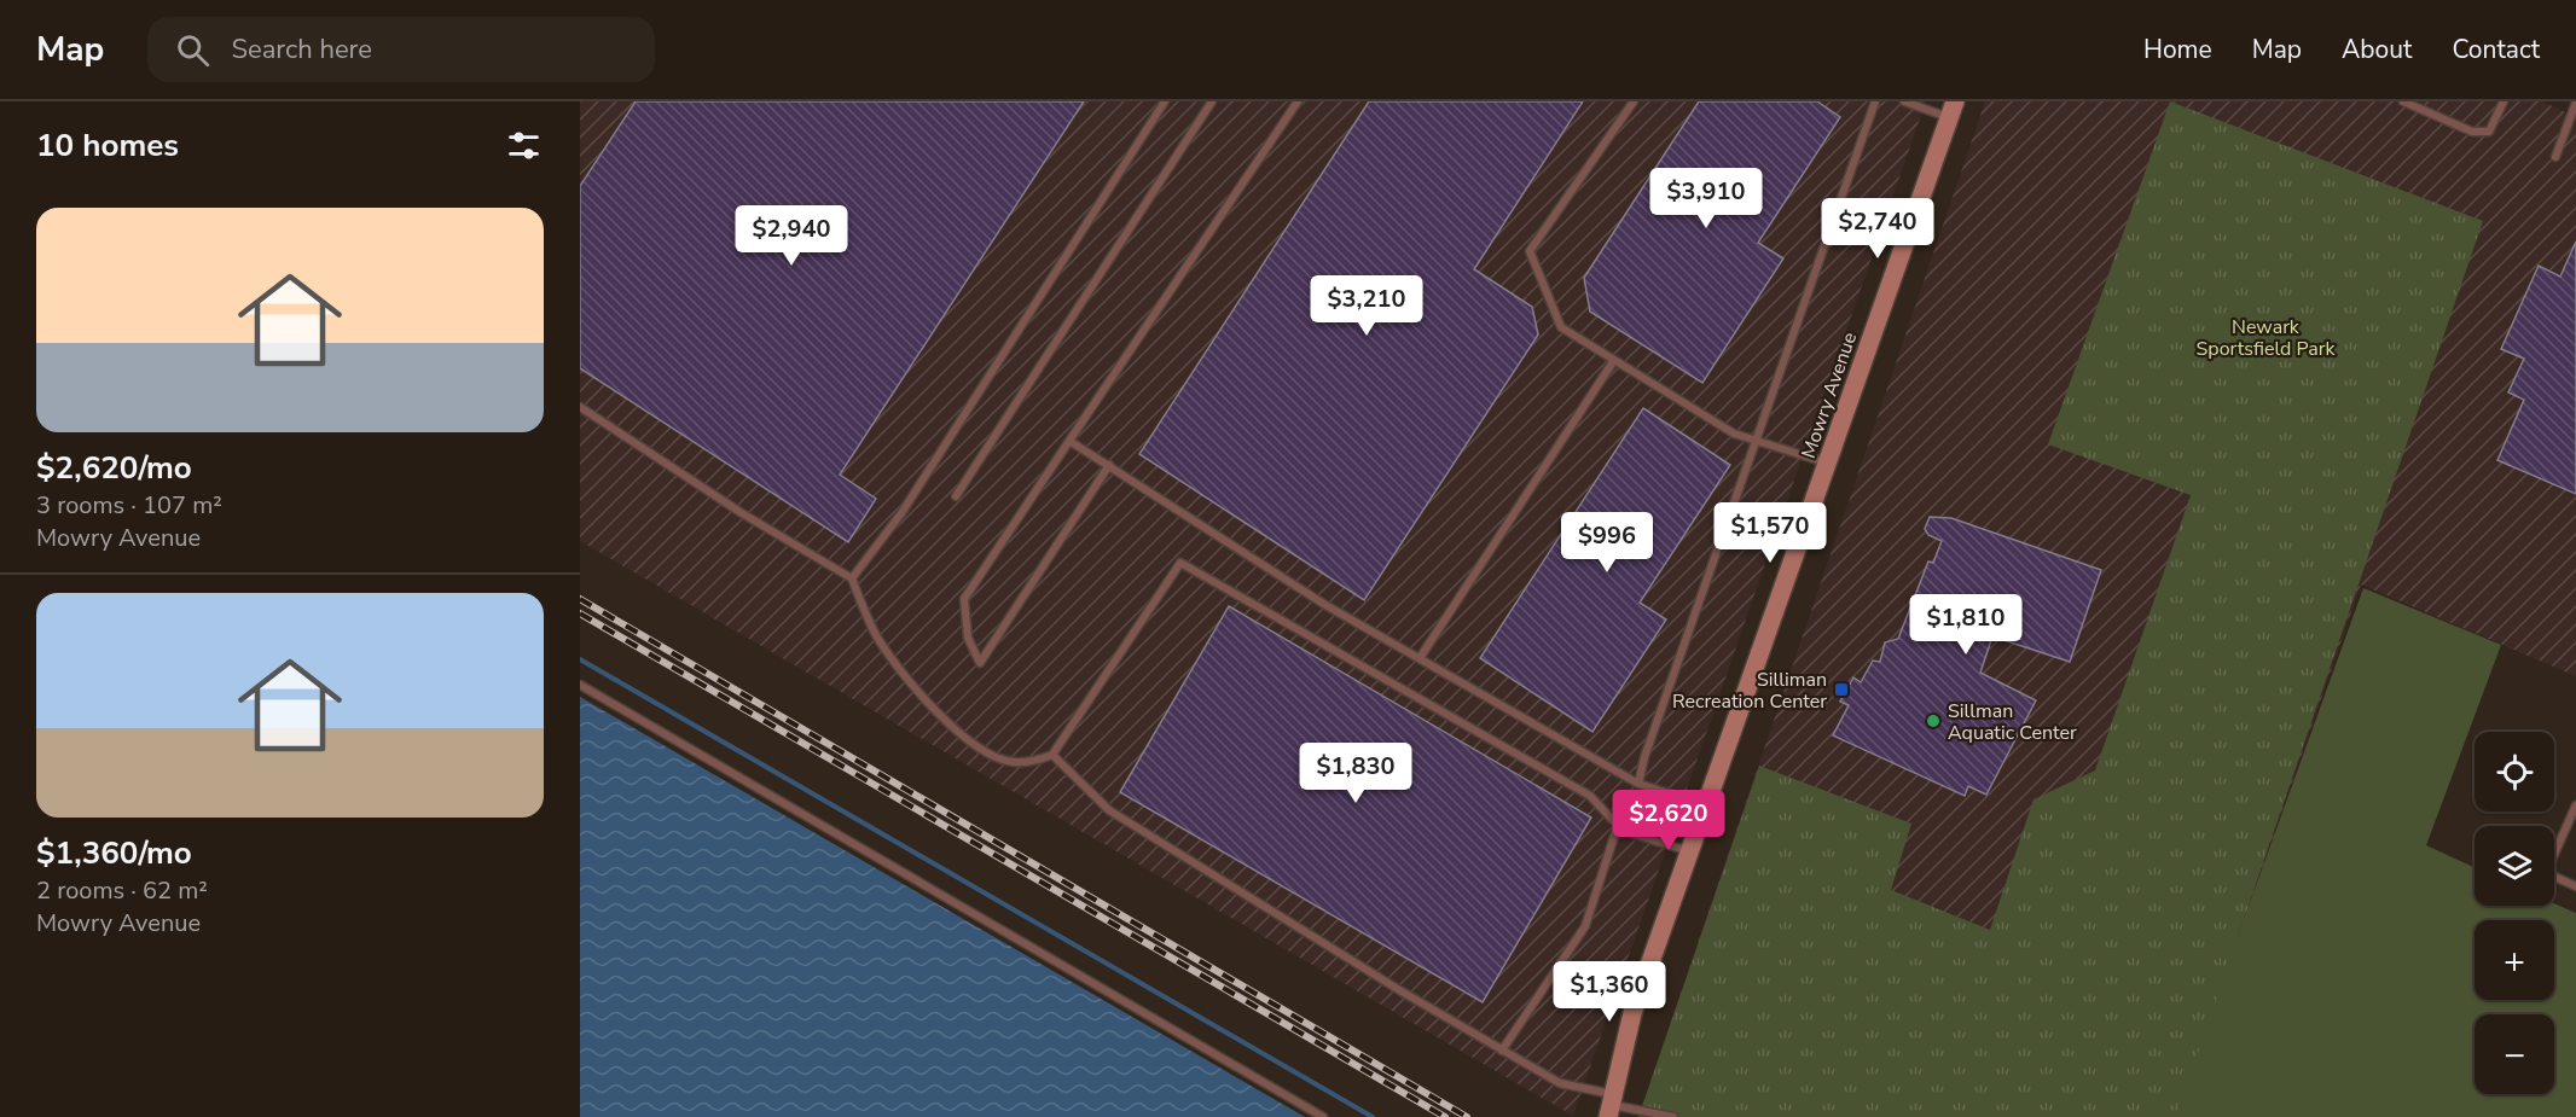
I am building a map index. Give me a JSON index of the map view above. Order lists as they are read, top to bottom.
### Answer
{
  "streets": {
    "main road": ["Mowry Avenue"]
  },
  "parks": ["Newark Sportsfield Park"],
  "places": {
    "transit": ["Silliman Recreation Center"],
    "other": ["Sillman Aquatic Center"]
  },
  "page": {
    "header": "Map",
    "search": "Search here",
    "nav": [
      "Home",
      "Map",
      "About",
      "Contact"
    ],
    "heading": "10 homes",
    "price": [
      "$3,910",
      "$2,740",
      "$2,940",
      "$3,210",
      "$1,570",
      "$996",
      "$1,810",
      "$1,830",
      "$2,620",
      "$1,360"
    ],
    "list": [
      {
        "name": "$2,620/mo",
        "note": "3 rooms · 107 m² · Mowry Avenue"
      },
      {
        "name": "$1,360/mo",
        "note": "2 rooms · 62 m² · Mowry Avenue"
      }
    ],
    "map_buttons": ["+", "−"]
  }
}
